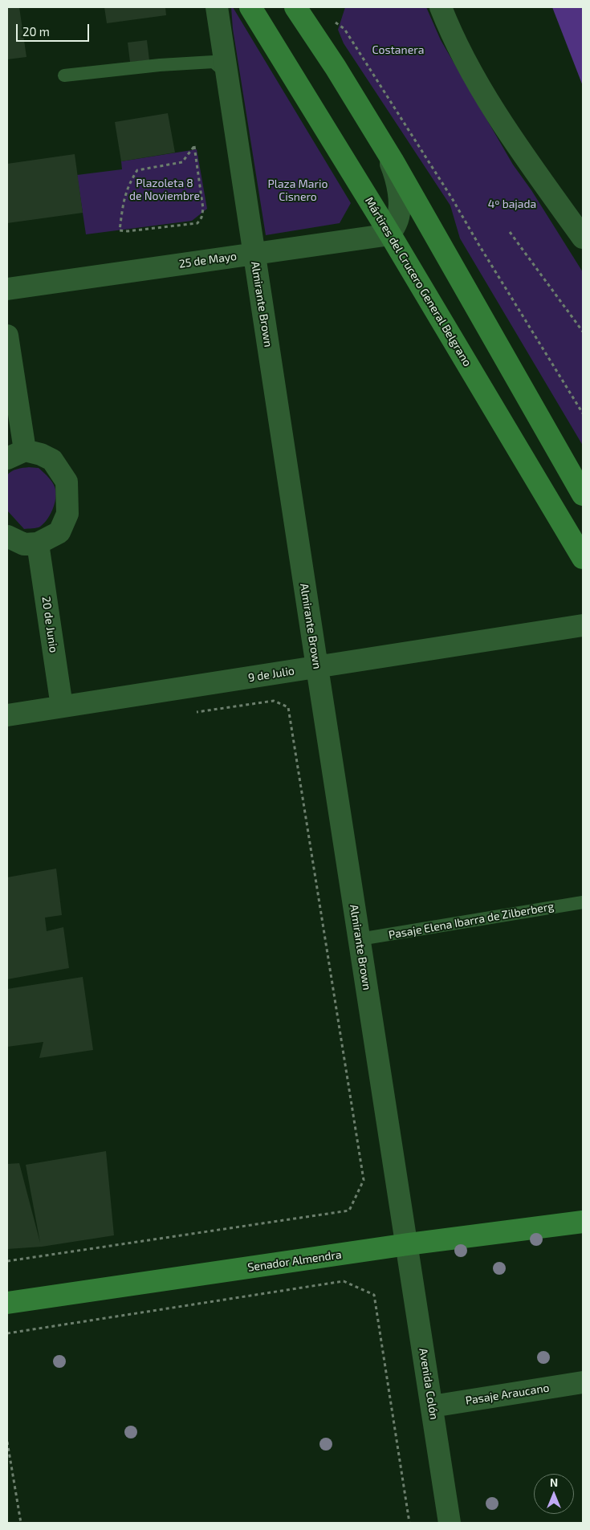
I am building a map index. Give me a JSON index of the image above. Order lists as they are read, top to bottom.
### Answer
{
  "streets": {
    "street": [
      "25 de Mayo",
      "Mártires del Crucero General Belgrano",
      "Almirante Brown",
      "20 de Junio",
      "9 de Julio",
      "Senador Almendra",
      "Avenida Colón",
      "Pasaje Araucano"
    ],
    "lane": ["Pasaje Elena Ibarra de Zilberberg"]
  },
  "crossings": [
    ["25 de Mayo", "Mártires del Crucero General Belgrano"],
    ["25 de Mayo", "Almirante Brown"],
    ["Almirante Brown", "9 de Julio"],
    ["Almirante Brown", "Pasaje Elena Ibarra de Zilberberg"],
    ["Almirante Brown", "Senador Almendra"],
    ["Almirante Brown", "Avenida Colón"],
    ["20 de Junio", "9 de Julio"],
    ["Senador Almendra", "Avenida Colón"],
    ["Avenida Colón", "Pasaje Araucano"]
  ],
  "parks": [
    "Costanera",
    "Plazoleta 8 de Noviembre",
    "Plaza Mario Cisnero",
    "4º bajada"
  ],
  "scale_bar": "20 m",
  "north": "top"
}
